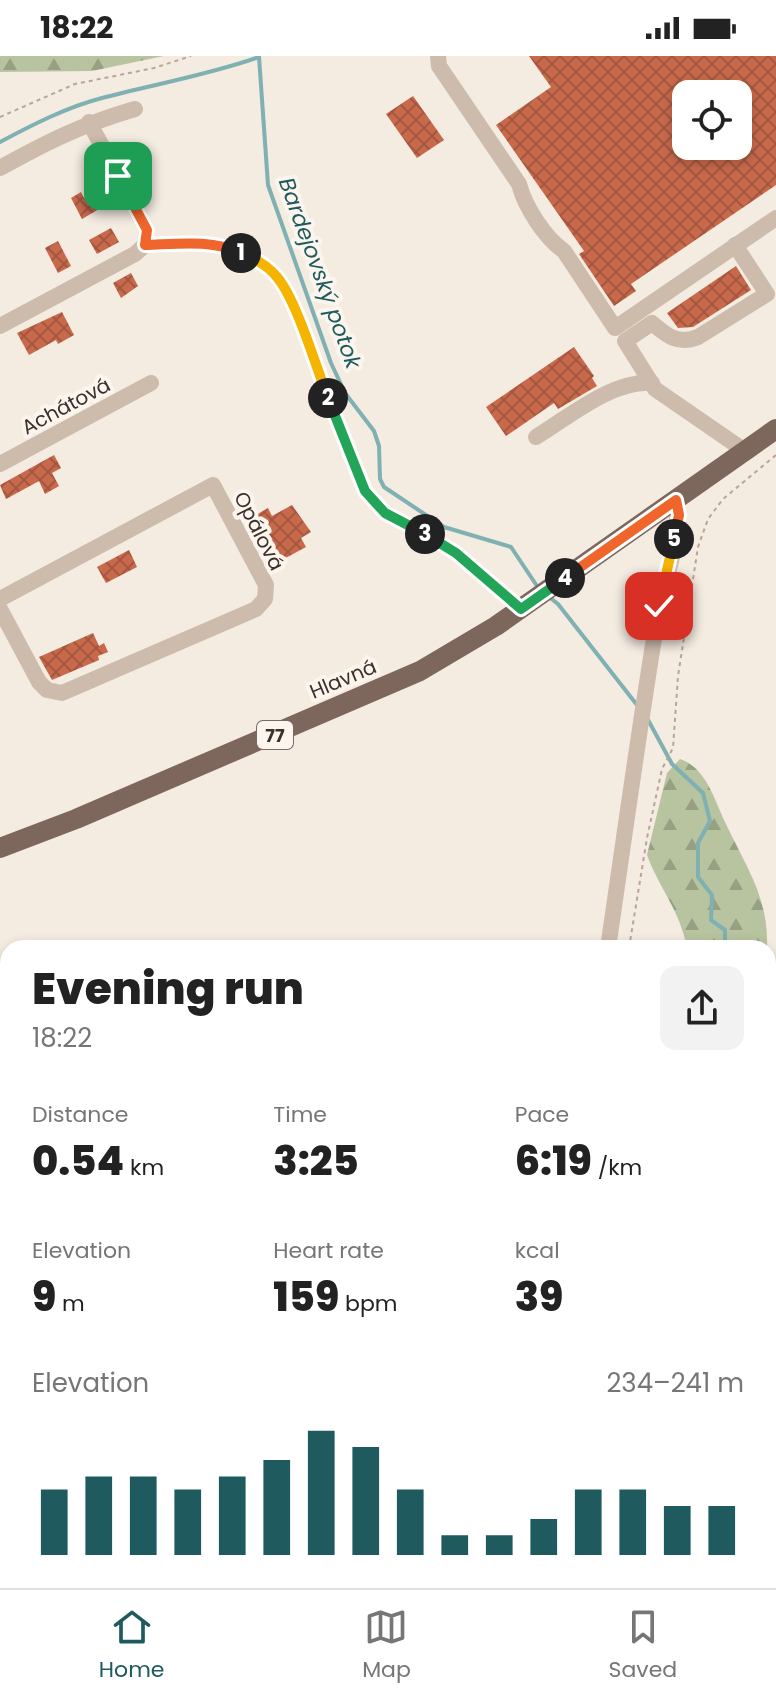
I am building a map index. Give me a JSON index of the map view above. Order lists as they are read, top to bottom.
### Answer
{
  "streets": {
    "main road": ["Hlavná", "77"],
    "street": ["Achátová", "Opálová"]
  },
  "crossings": [
    ["Hlavná", "77"]
  ],
  "water": ["Bardejovský potok"],
  "page": {
    "status": "18:22",
    "pins": [
      "1",
      "2",
      "3",
      "5",
      "4"
    ],
    "heading": ["Evening run", "18:22"],
    "stats": [
      ["Distance", "0.54 km"],
      ["Time", "3:25"],
      ["Pace", "6:19 /km"],
      ["Elevation", "9 m"],
      ["Heart rate", "159 bpm"],
      ["kcal", "39"]
    ],
    "chart": ["Elevation", "234–241 m"],
    "tabs": ["Home", "Map", "Saved"]
  }
}
